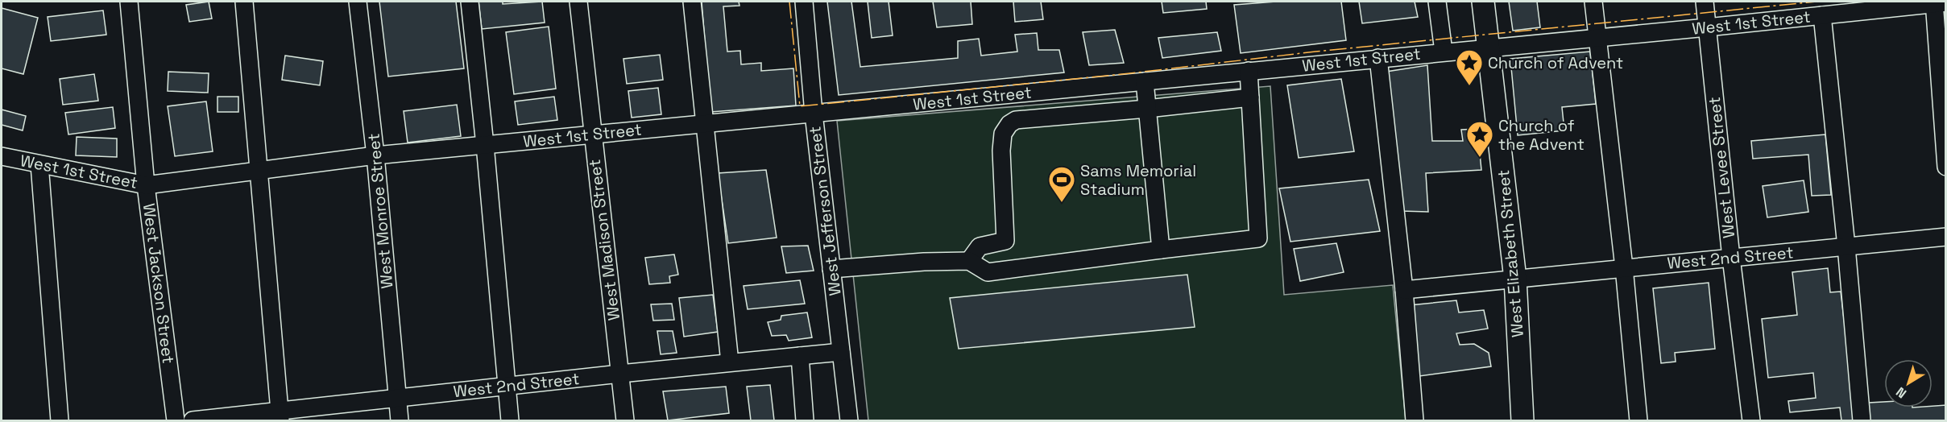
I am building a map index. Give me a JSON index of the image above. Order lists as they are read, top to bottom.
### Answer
{
  "streets": {
    "main road": ["West Elizabeth Street"],
    "street": [
      "West 1st Street",
      "West Levee Street",
      "West Monroe Street",
      "West Jefferson Street",
      "West Madison Street",
      "West 2nd Street",
      "West Jackson Street"
    ]
  },
  "crossings": [
    ["West 1st Street", "West Levee Street"],
    ["West 1st Street", "West Monroe Street"],
    ["West 1st Street", "West Jefferson Street"],
    ["West 1st Street", "West Madison Street"],
    ["West 1st Street", "West Elizabeth Street"],
    ["West 1st Street", "West Jackson Street"],
    ["West Levee Street", "West 2nd Street"],
    ["West Monroe Street", "West 2nd Street"],
    ["West Jefferson Street", "West 2nd Street"],
    ["West Madison Street", "West 2nd Street"],
    ["West Elizabeth Street", "West 2nd Street"]
  ],
  "places": {
    "place": ["Church of Advent", "Church of the Advent"],
    "sports": ["Sams Memorial Stadium"]
  },
  "north": "bottom left"
}
